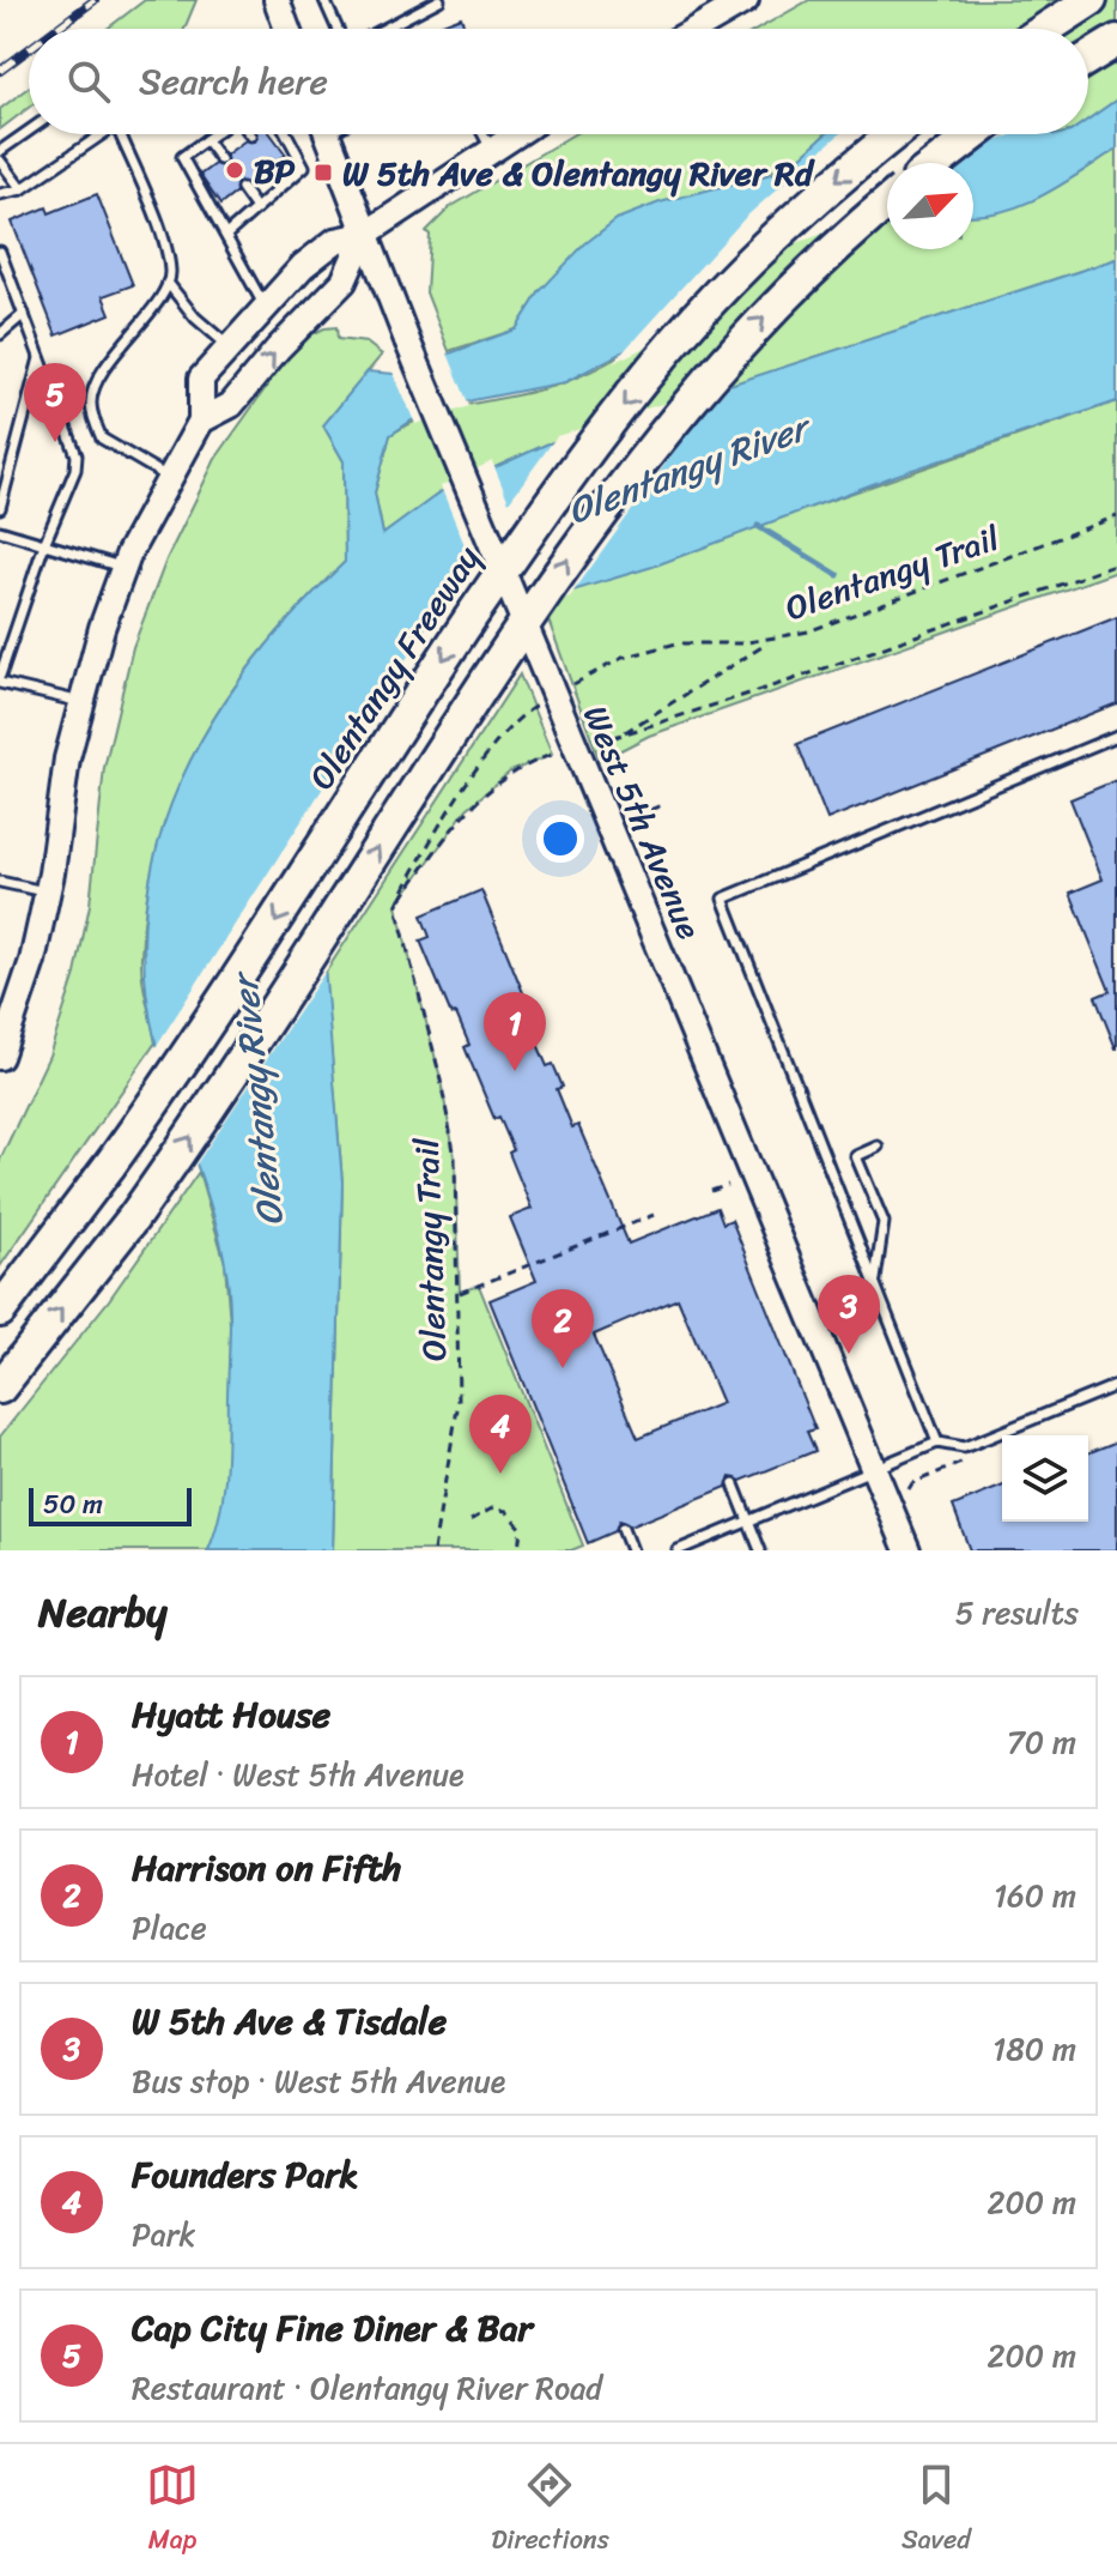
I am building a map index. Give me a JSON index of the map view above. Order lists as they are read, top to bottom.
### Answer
{
  "streets": {
    "highway": ["Olentangy Freeway"],
    "main road": ["West 5th Avenue"],
    "path": ["Olentangy Trail"]
  },
  "water": ["Olentangy River"],
  "places": {
    "other": ["BP"],
    "transit": ["W 5th Ave & Olentangy River Rd"]
  },
  "scale_bar": "50 m",
  "north": "top right",
  "page": {
    "search": "Search here",
    "pins": [
      "5",
      "1",
      "3",
      "2",
      "4"
    ],
    "scale": "50 m",
    "heading": ["Nearby", "5 results"],
    "list": [
      {
        "mark": "1",
        "name": "Hyatt House",
        "note": "Hotel · West 5th Avenue",
        "value": "70 m"
      },
      {
        "mark": "2",
        "name": "Harrison on Fifth",
        "note": "Place",
        "value": "160 m"
      },
      {
        "mark": "3",
        "name": "W 5th Ave & Tisdale",
        "note": "Bus stop · West 5th Avenue",
        "value": "180 m"
      },
      {
        "mark": "4",
        "name": "Founders Park",
        "note": "Park",
        "value": "200 m"
      },
      {
        "mark": "5",
        "name": "Cap City Fine Diner & Bar",
        "note": "Restaurant · Olentangy River Road",
        "value": "200 m"
      }
    ],
    "nav": ["Map", "Directions", "Saved"]
  }
}
